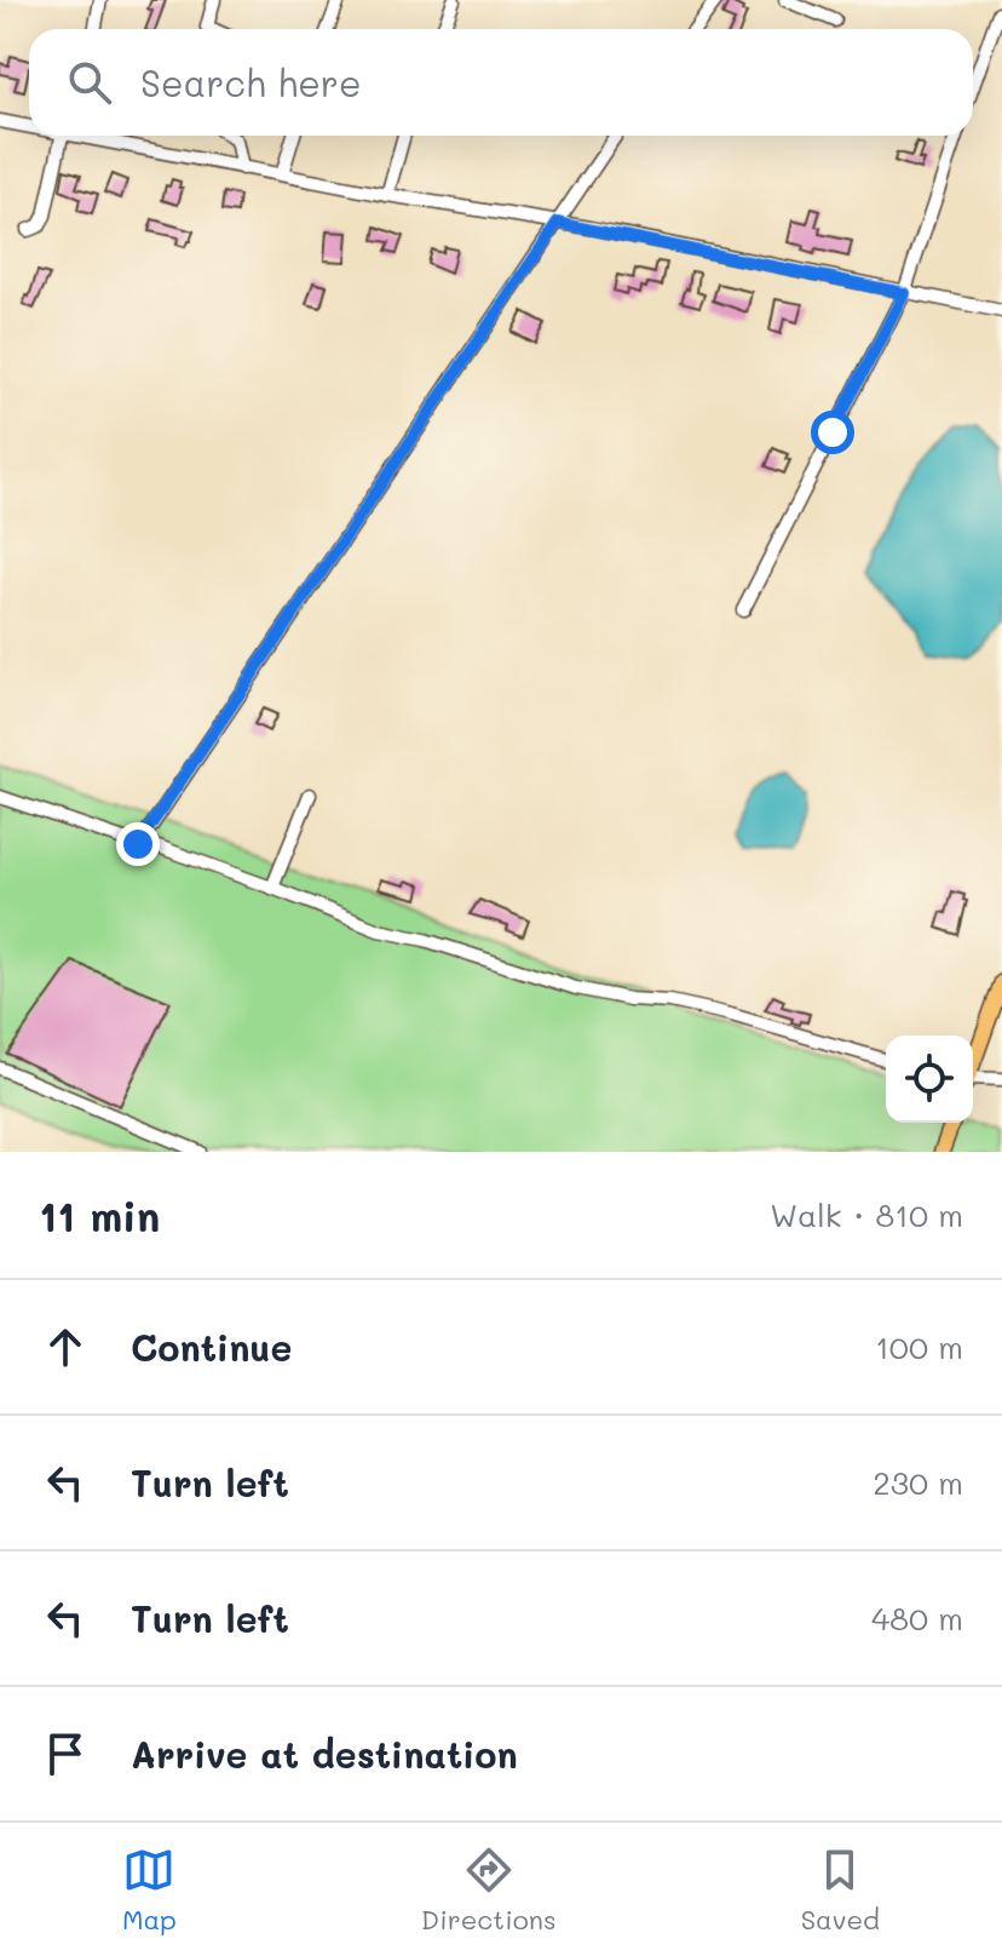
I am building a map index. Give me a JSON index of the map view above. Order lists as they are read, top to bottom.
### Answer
{
  "page": {
    "search": "Search here",
    "heading": ["11 min", "Walk · 810 m"],
    "list": [
      ["Continue", "100 m"],
      ["Turn left", "230 m"],
      ["Turn left", "480 m"],
      "Arrive at destination"
    ],
    "nav": ["Map", "Directions", "Saved"]
  }
}
